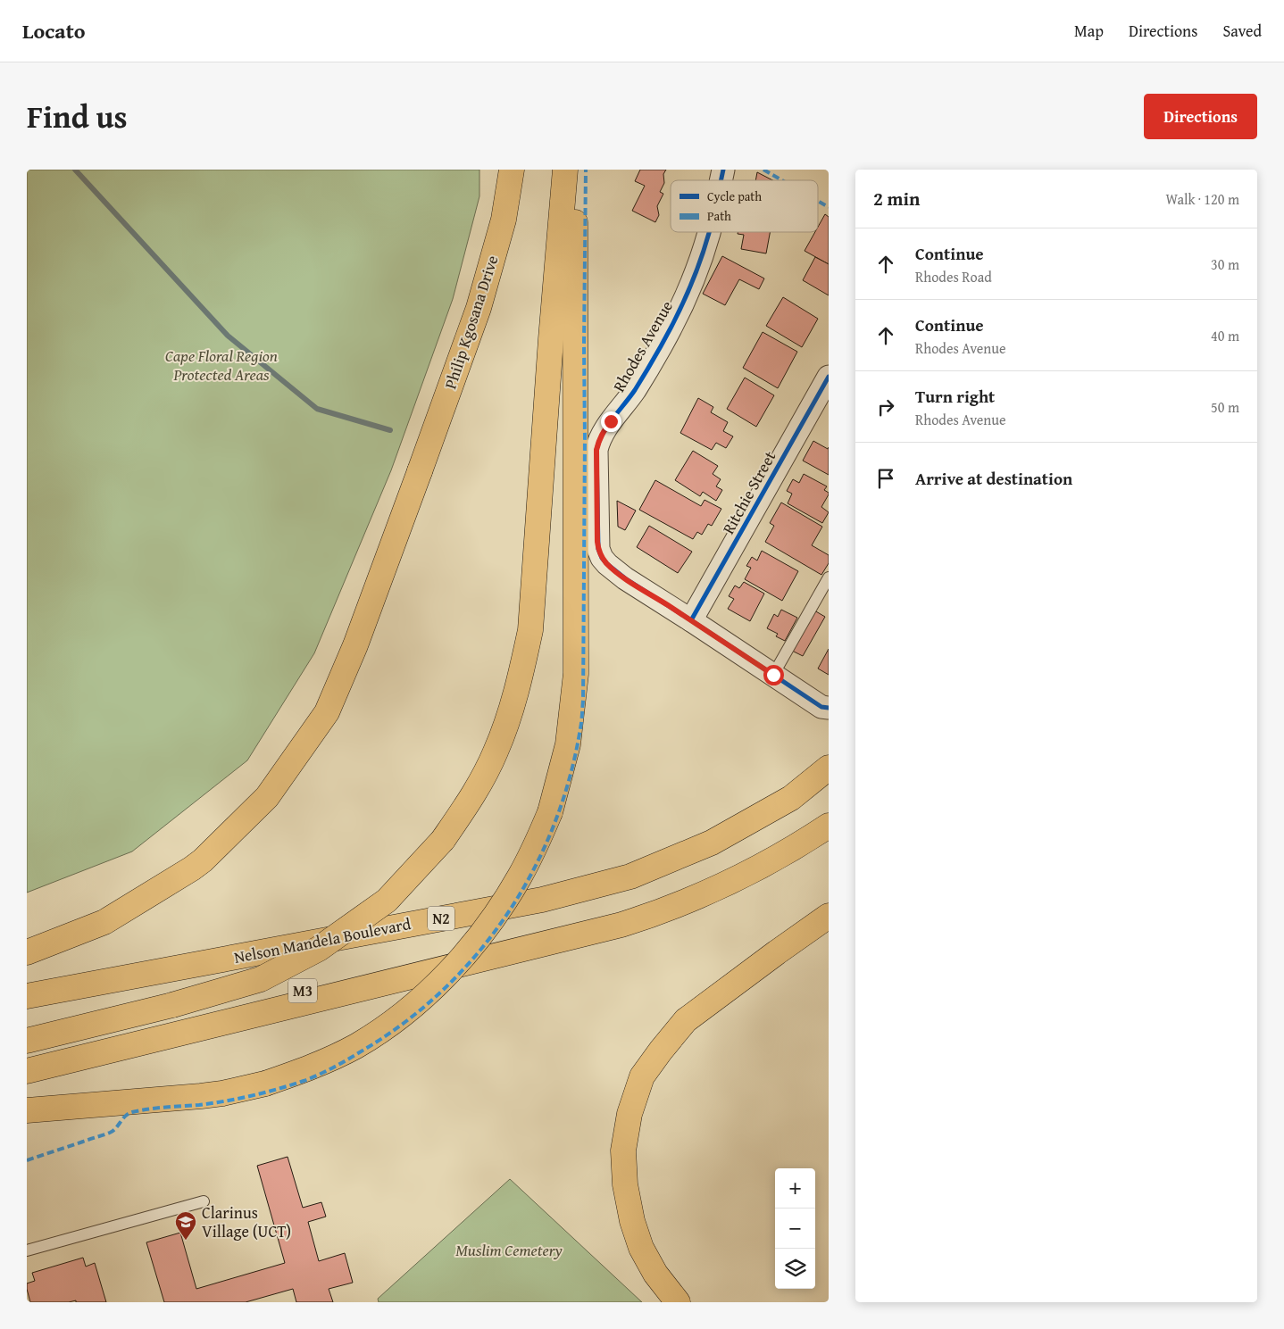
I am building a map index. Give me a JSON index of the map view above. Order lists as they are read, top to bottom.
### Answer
{
  "streets": {
    "main road": [
      "Philip Kgosana Drive",
      "N2",
      "Nelson Mandela Boulevard",
      "M3"
    ],
    "street": ["Rhodes Avenue", "Ritchie Street"]
  },
  "crossings": [
    ["Rhodes Avenue", "Ritchie Street"]
  ],
  "parks": ["Cape Floral Region Protected Areas", "Muslim Cemetery"],
  "places": {
    "school or university": ["Clarinus Village (UCT)"]
  },
  "legend": ["Cycle path", "Path"],
  "page": {
    "header": "Locato",
    "nav": ["Map", "Directions", "Saved"],
    "title": "Find us",
    "buttons": "Directions",
    "heading": ["2 min", "Walk · 120 m"],
    "list": [
      ["Continue", "Rhodes Road", "30 m"],
      ["Continue", "Rhodes Avenue", "40 m"],
      ["Turn right", "Rhodes Avenue", "50 m"],
      "Arrive at destination"
    ],
    "map_buttons": ["+", "−"]
  }
}
